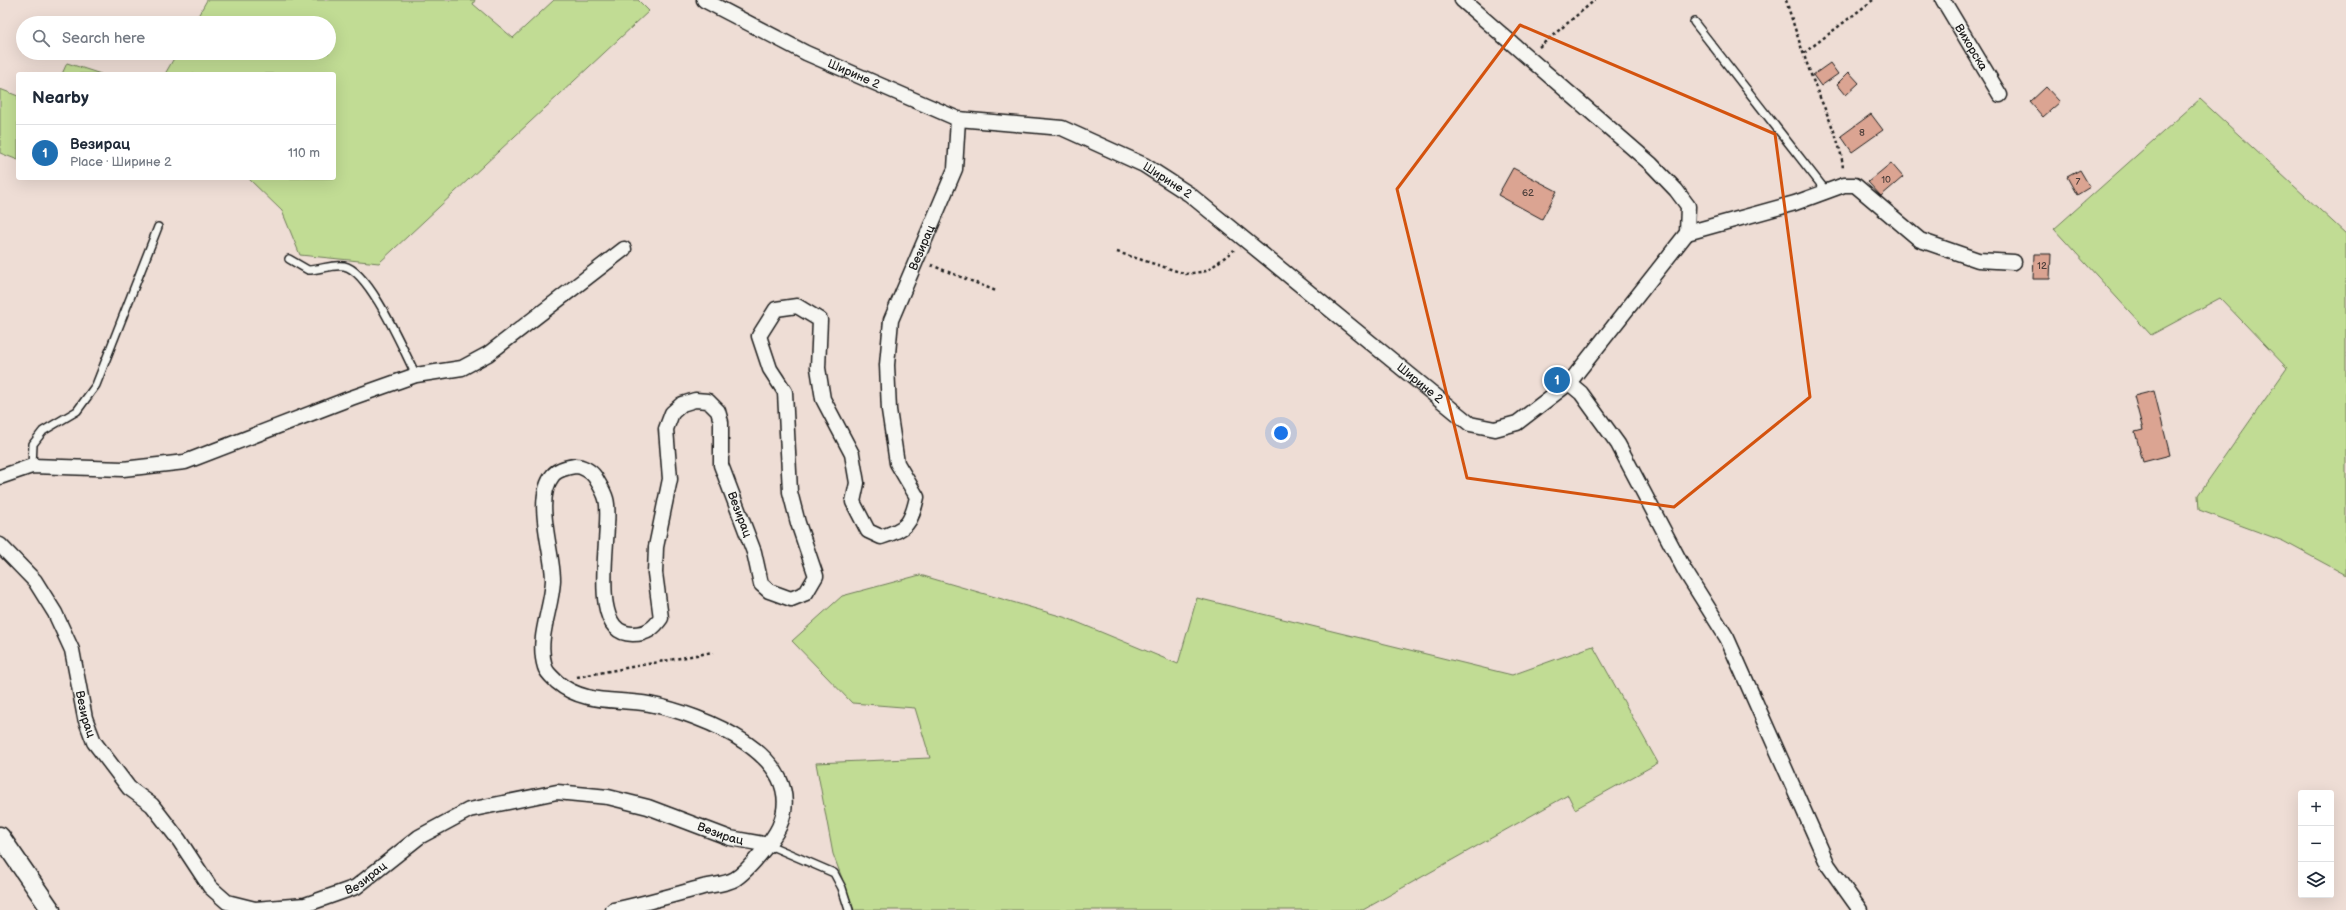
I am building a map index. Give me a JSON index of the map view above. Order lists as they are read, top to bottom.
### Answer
{
  "streets": {
    "street": ["Вихорска", "Ширине 2", "Везирац"]
  },
  "crossings": [
    ["Ширине 2", "Везирац"]
  ],
  "house_numbers": [
    "8",
    "10",
    "7",
    "62",
    "12"
  ],
  "page": {
    "search": "Search here",
    "heading": "Nearby",
    "list": [
      {
        "mark": "1",
        "name": "Везирац",
        "note": "Place · Ширине 2",
        "value": "110 m"
      }
    ],
    "pins": "1",
    "map_buttons": ["+", "−"]
  }
}
